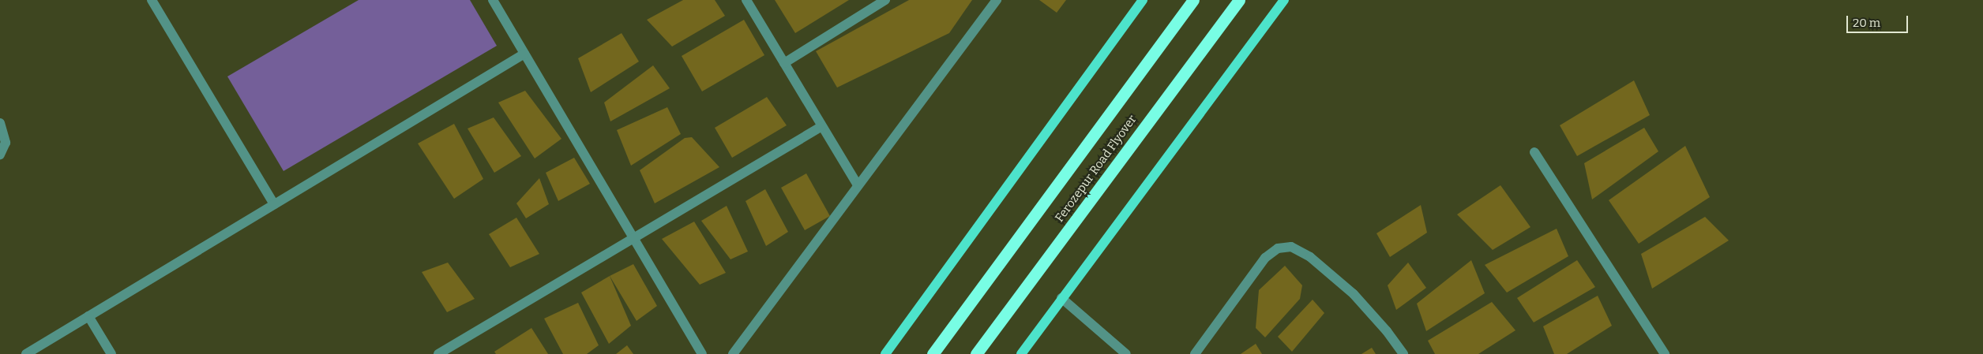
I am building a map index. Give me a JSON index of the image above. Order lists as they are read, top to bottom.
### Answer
{
  "streets": {
    "highway": ["Ferozepur Road Flyover"]
  },
  "scale_bar": "20 m"
}
